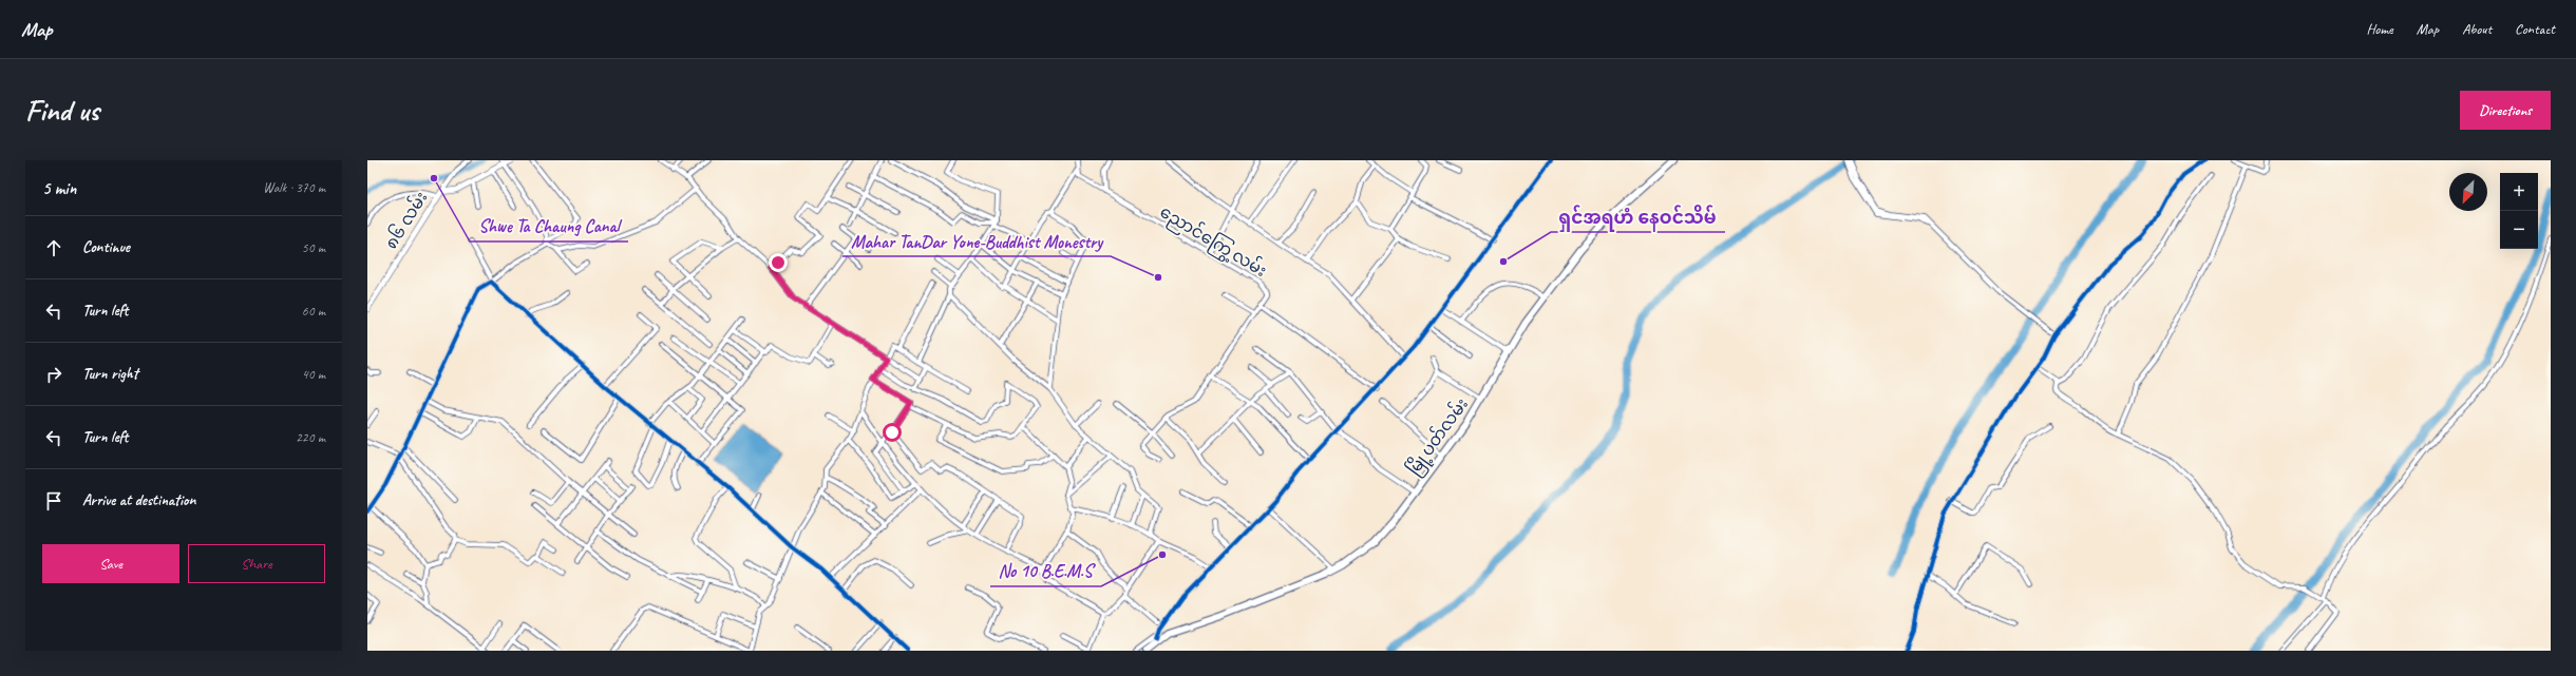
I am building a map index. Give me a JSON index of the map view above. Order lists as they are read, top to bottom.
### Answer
{
  "streets": {
    "main road": ["မြို့ပတ်လမ်း"],
    "street": ["၈၆ လမ်း", "ညောင်ကြွေ့လမ်း"]
  },
  "places": [
    "Shwe Ta Chaung Canal",
    "ရှင်အရဟံ နေဝင်သိမ်",
    "Mahar TanDar Yone-Buddhist Monestry",
    "No 10 B.E.M.S"
  ],
  "north": "bottom left",
  "page": {
    "header": "Map",
    "nav": [
      "Home",
      "Map",
      "About",
      "Contact"
    ],
    "buttons": [
      "Directions",
      ["Save", "Share"]
    ],
    "title": "Find us",
    "heading": ["5 min", "Walk · 370 m"],
    "map_buttons": ["+", "−"],
    "list": [
      ["Continue", "50 m"],
      ["Turn left", "60 m"],
      ["Turn right", "40 m"],
      ["Turn left", "220 m"],
      "Arrive at destination"
    ]
  }
}
